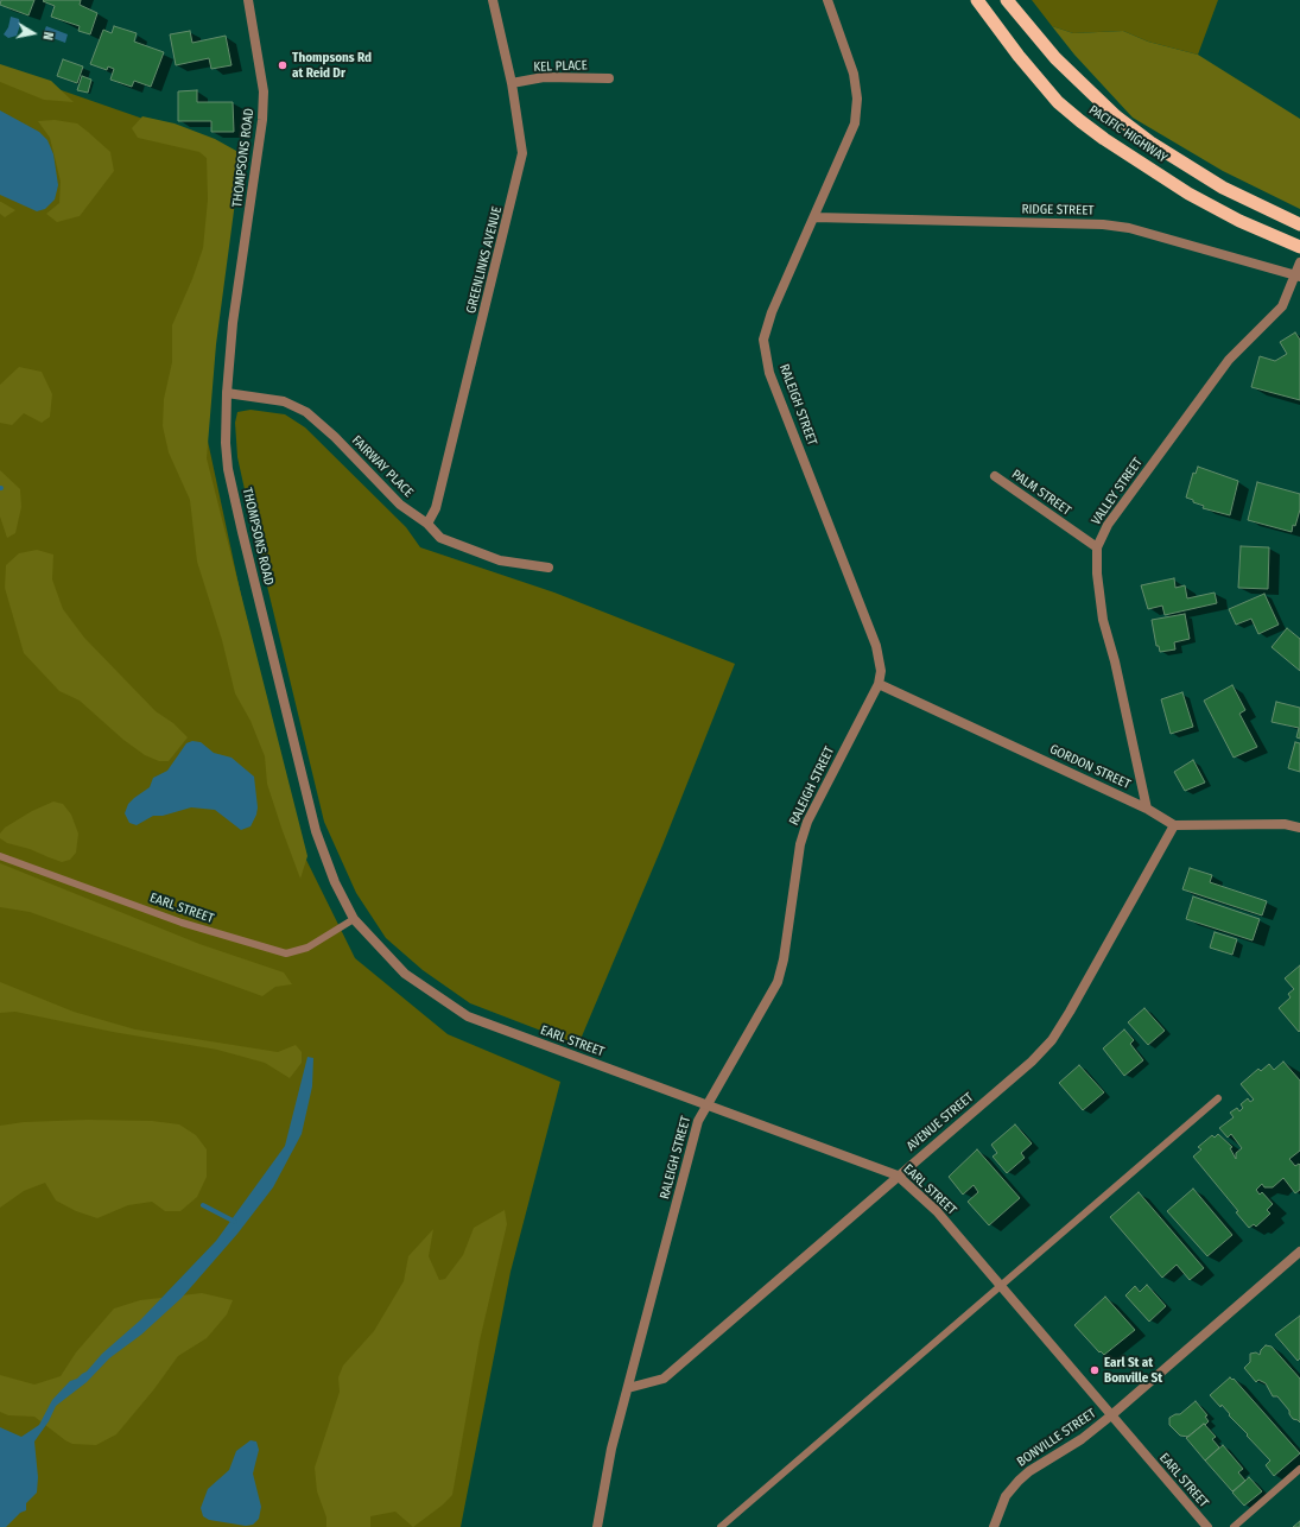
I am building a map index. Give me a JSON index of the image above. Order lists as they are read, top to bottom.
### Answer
{
  "streets": {
    "highway": ["PACIFIC HIGHWAY"],
    "street": [
      "KEL PLACE",
      "THOMPSONS ROAD",
      "RIDGE STREET",
      "GREENLINKS AVENUE",
      "RALEIGH STREET",
      "FAIRWAY PLACE",
      "VALLEY STREET",
      "PALM STREET",
      "GORDON STREET",
      "EARL STREET",
      "AVENUE STREET",
      "BONVILLE STREET"
    ]
  },
  "crossings": [
    ["KEL PLACE", "GREENLINKS AVENUE"],
    ["THOMPSONS ROAD", "FAIRWAY PLACE"],
    ["THOMPSONS ROAD", "EARL STREET"],
    ["RIDGE STREET", "RALEIGH STREET"],
    ["RIDGE STREET", "VALLEY STREET"],
    ["GREENLINKS AVENUE", "FAIRWAY PLACE"],
    ["RALEIGH STREET", "GORDON STREET"],
    ["RALEIGH STREET", "EARL STREET"],
    ["RALEIGH STREET", "AVENUE STREET"],
    ["VALLEY STREET", "PALM STREET"],
    ["VALLEY STREET", "GORDON STREET"],
    ["GORDON STREET", "AVENUE STREET"],
    ["EARL STREET", "AVENUE STREET"],
    ["EARL STREET", "BONVILLE STREET"]
  ],
  "places": ["Thompsons Rd at Reid Dr", "Earl St at Bonville St"],
  "north": "right"
}
